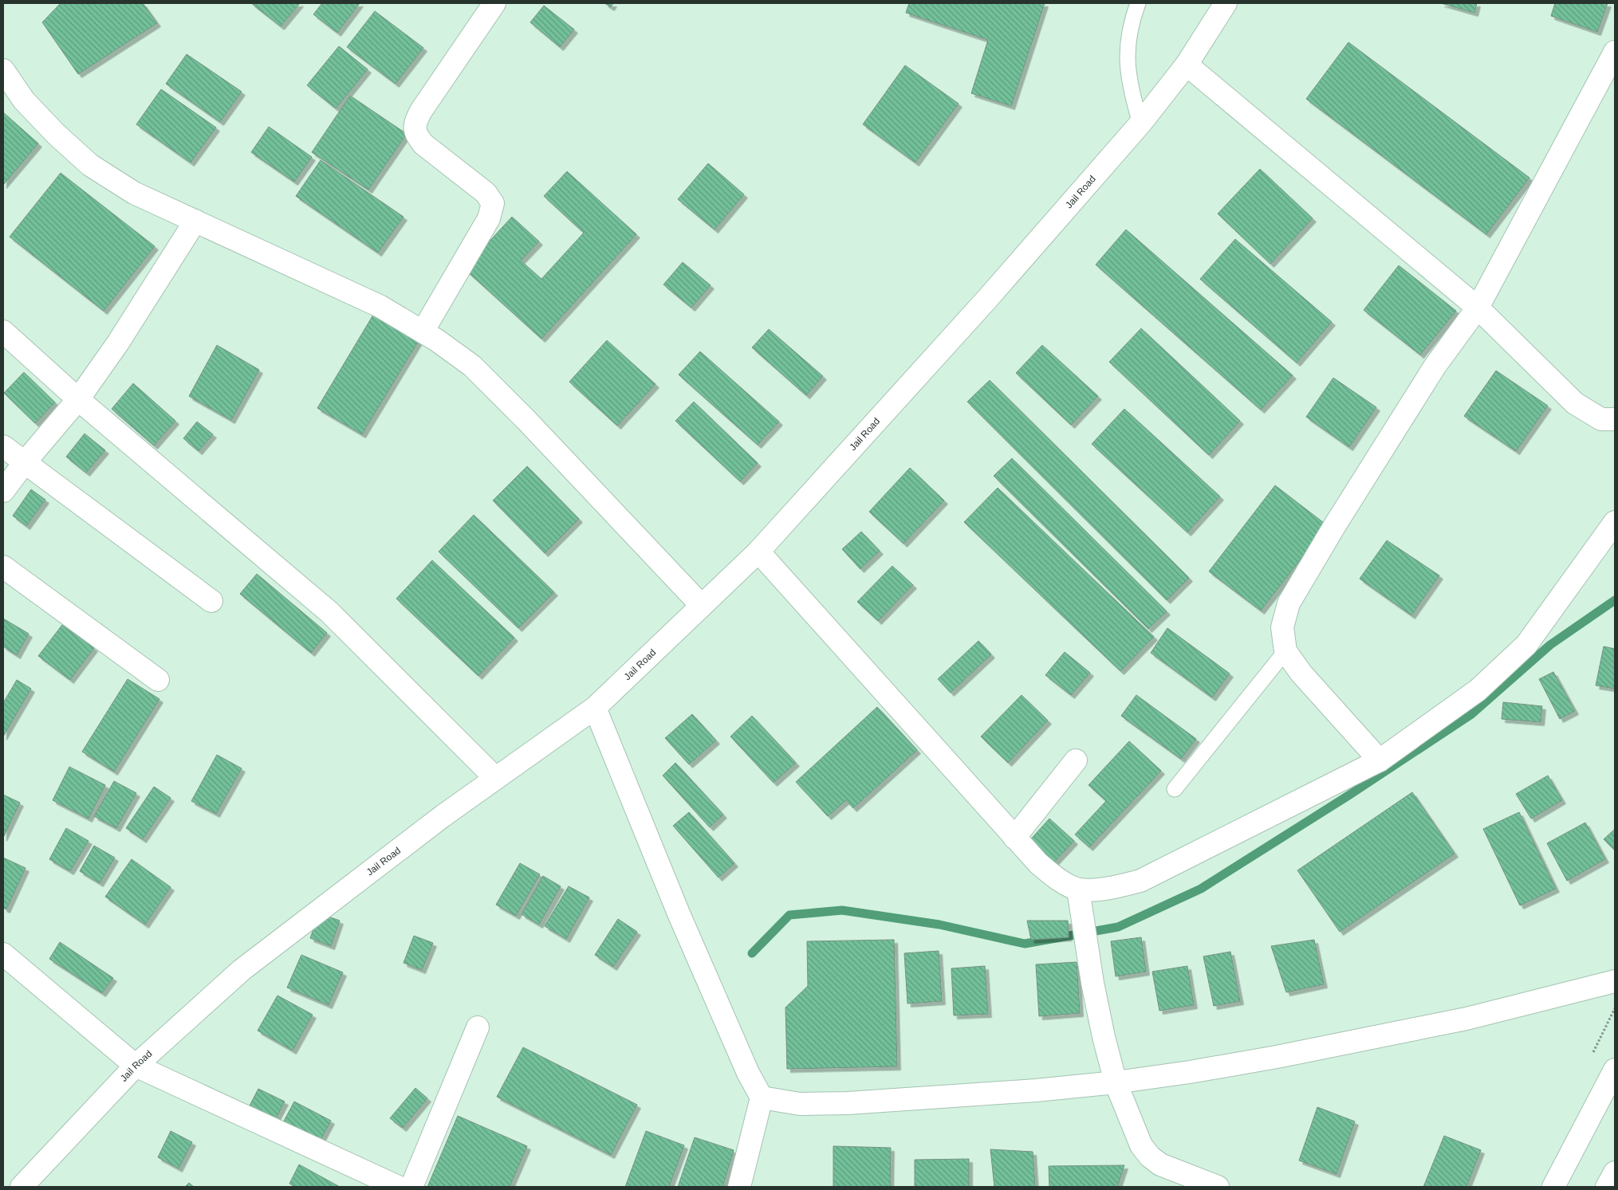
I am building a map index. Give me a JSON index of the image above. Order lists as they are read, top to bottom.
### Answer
{
  "streets": {
    "street": ["Jail Road"]
  }
}
